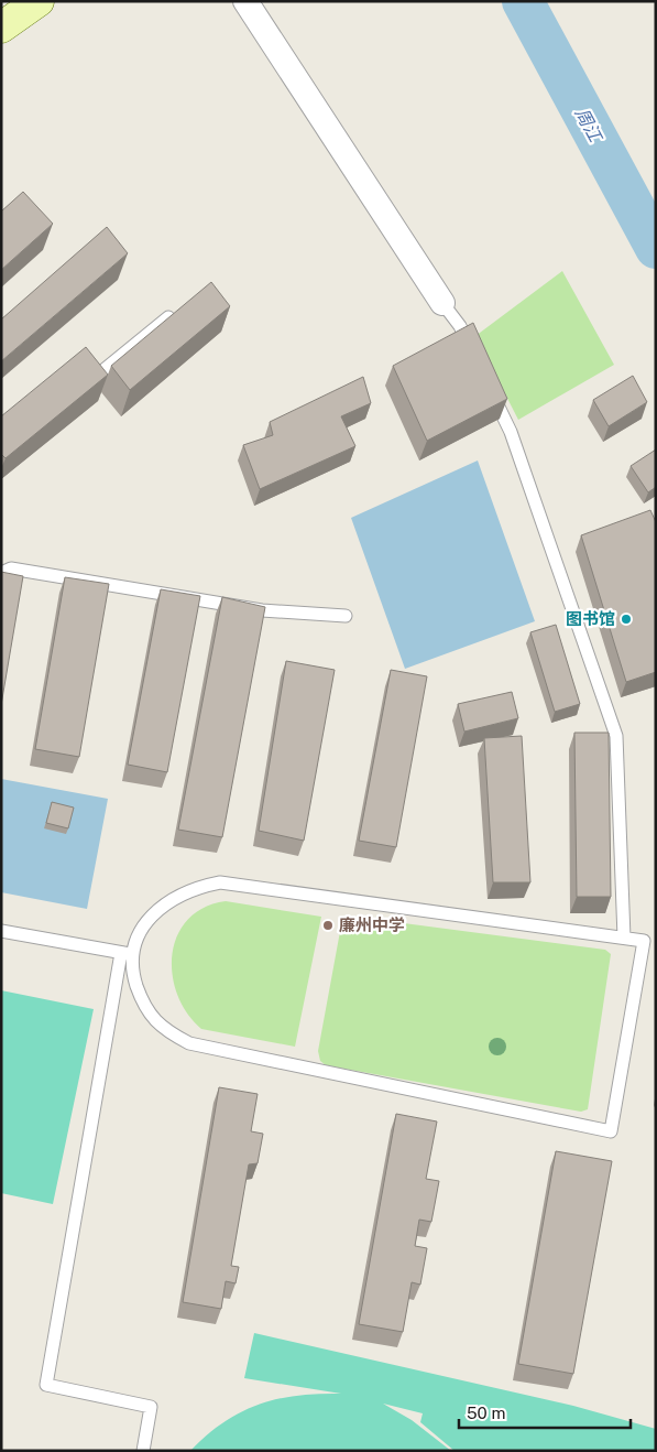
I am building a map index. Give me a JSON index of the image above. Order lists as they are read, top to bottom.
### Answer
{
  "water": ["周江"],
  "places": ["图书馆", "廉州中学"],
  "scale_bar": "50 m"
}
